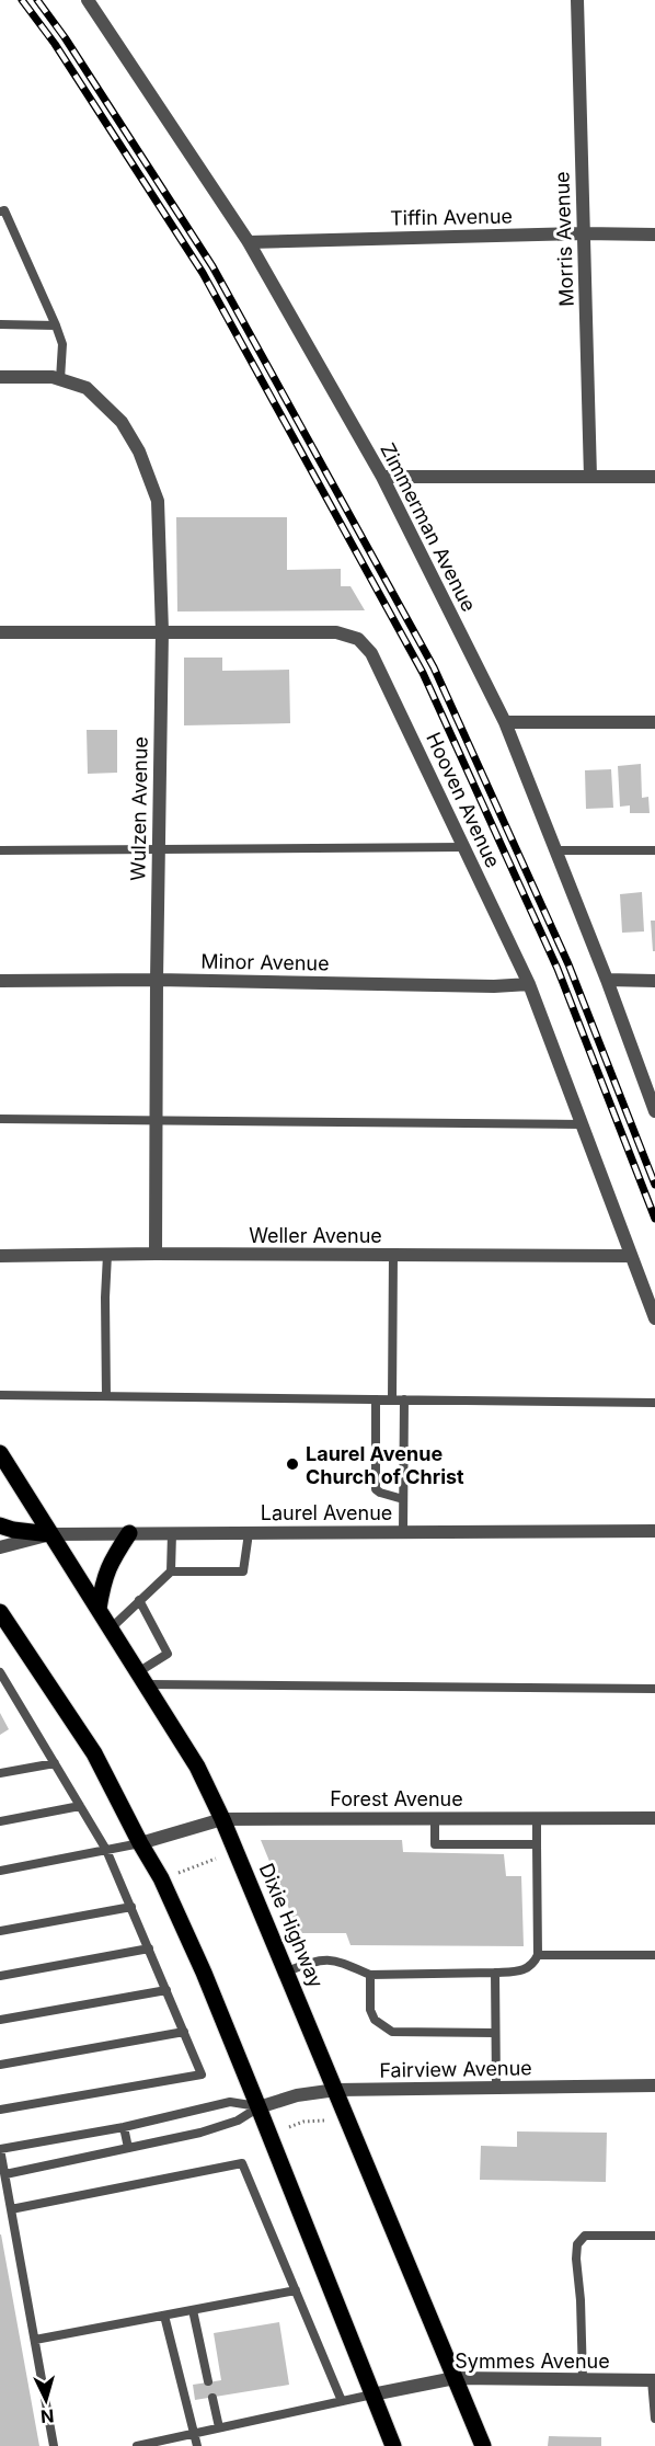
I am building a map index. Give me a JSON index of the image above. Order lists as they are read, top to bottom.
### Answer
{
  "streets": {
    "main road": ["Dixie Highway"],
    "street": [
      "Tiffin Avenue",
      "Morris Avenue",
      "Zimmerman Avenue",
      "Hooven Avenue",
      "Wulzen Avenue",
      "Minor Avenue",
      "Weller Avenue",
      "Laurel Avenue",
      "Forest Avenue",
      "Fairview Avenue",
      "Symmes Avenue"
    ]
  },
  "crossings": [
    ["Tiffin Avenue", "Morris Avenue"],
    ["Tiffin Avenue", "Zimmerman Avenue"],
    ["Hooven Avenue", "Wulzen Avenue"],
    ["Hooven Avenue", "Minor Avenue"],
    ["Hooven Avenue", "Weller Avenue"],
    ["Wulzen Avenue", "Minor Avenue"],
    ["Wulzen Avenue", "Weller Avenue"],
    ["Laurel Avenue", "Dixie Highway"],
    ["Forest Avenue", "Dixie Highway"],
    ["Dixie Highway", "Fairview Avenue"],
    ["Dixie Highway", "Symmes Avenue"]
  ],
  "places": ["Laurel Avenue Church of Christ"],
  "north": "bottom"
}
